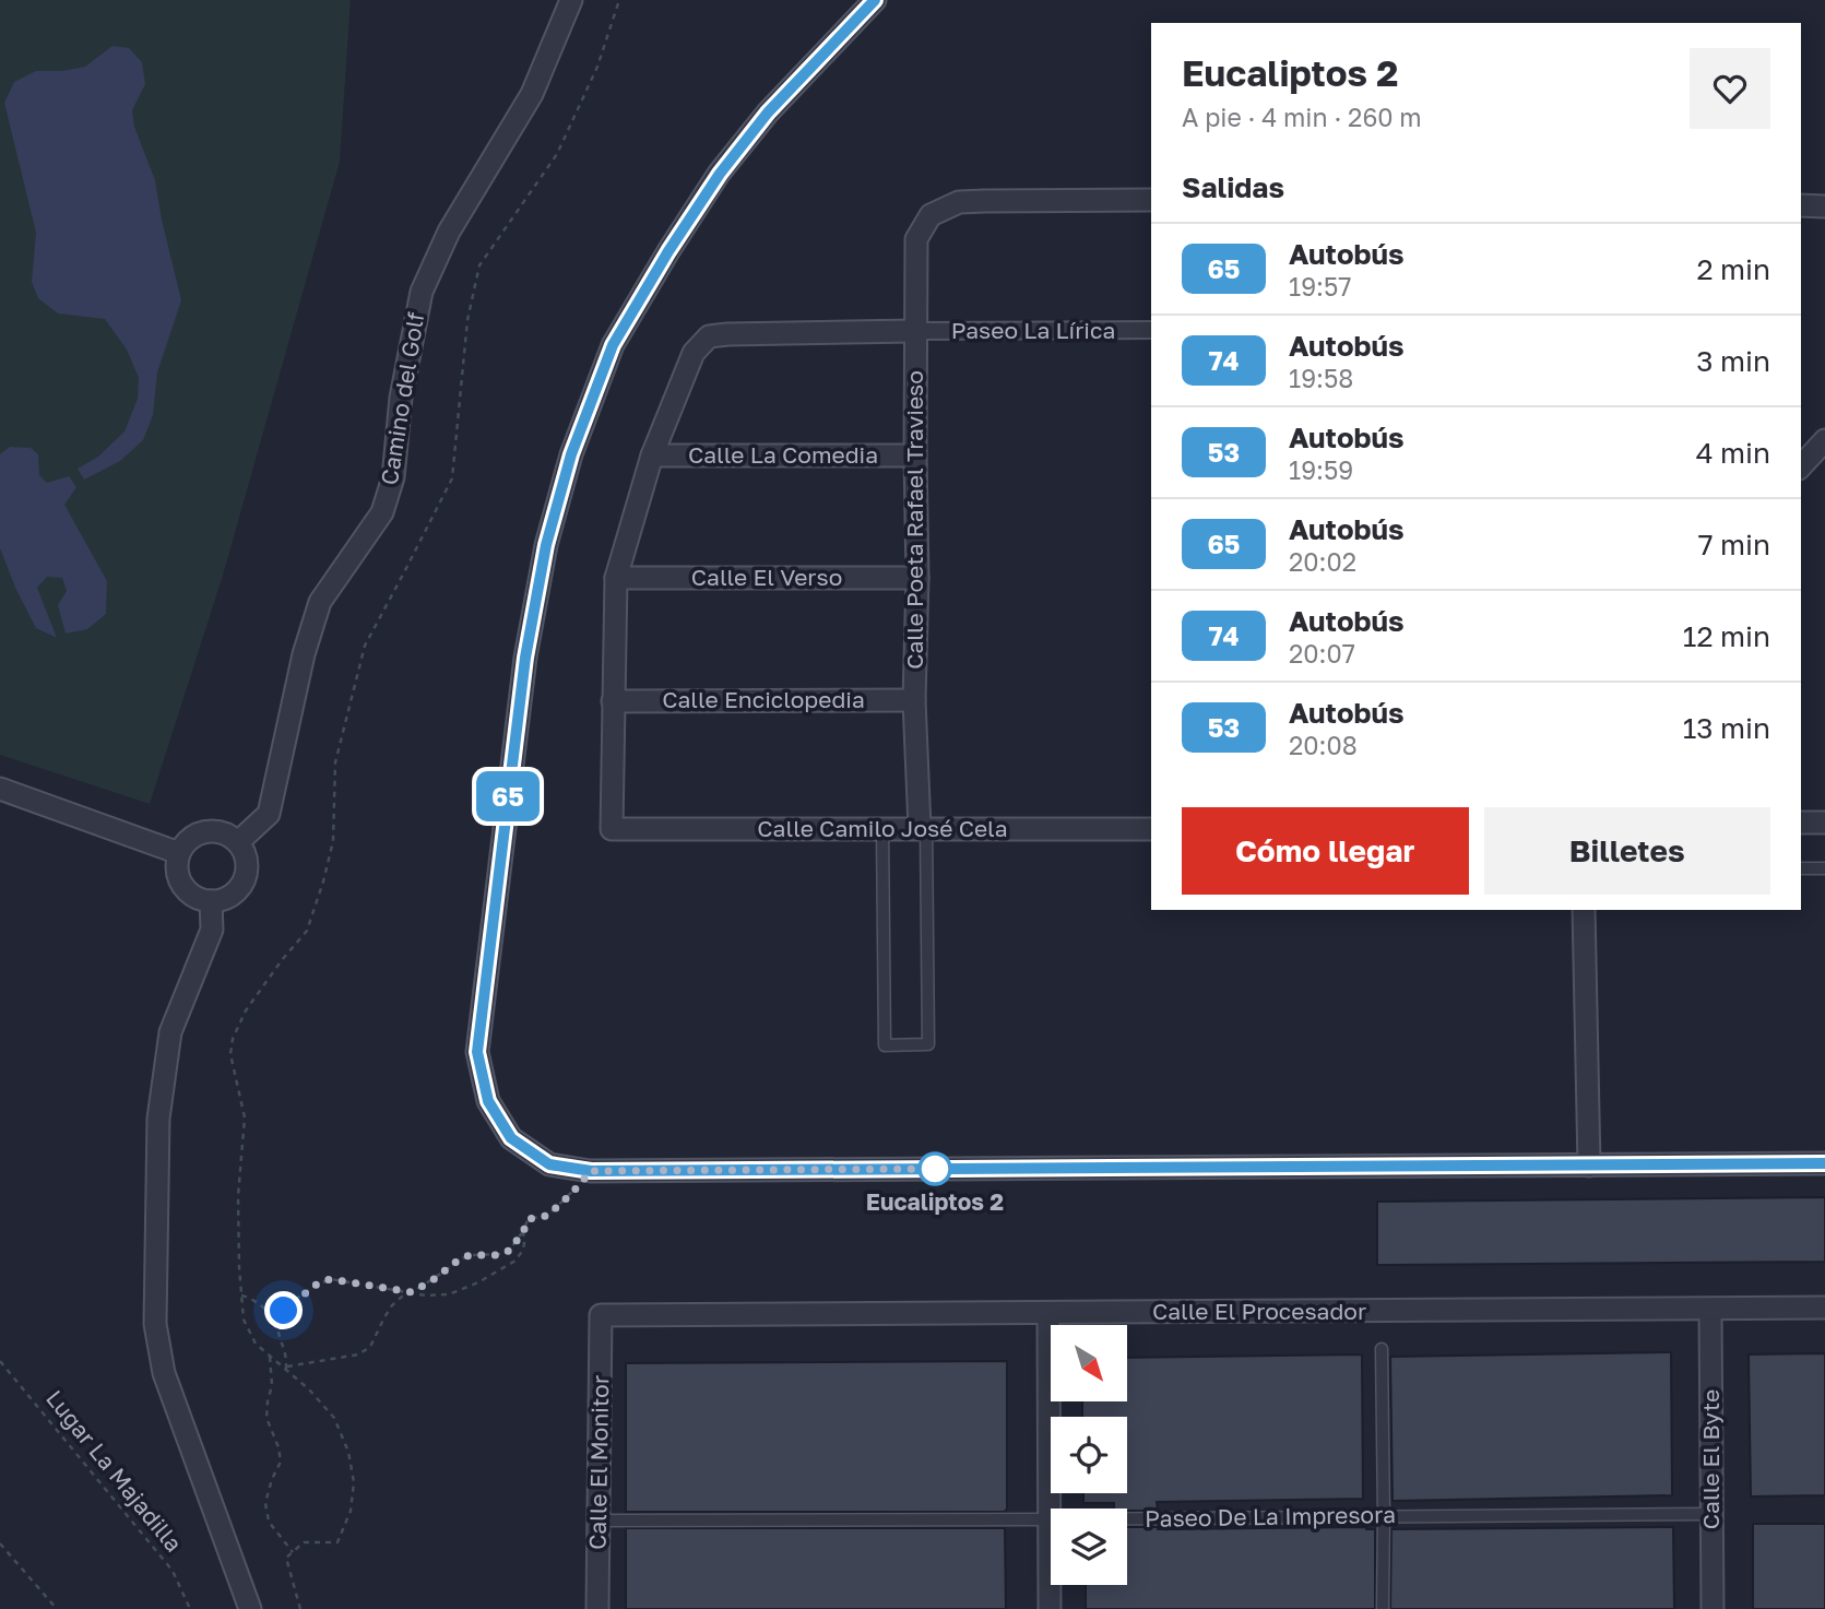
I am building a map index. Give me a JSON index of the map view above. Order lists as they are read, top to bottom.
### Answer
{
  "streets": {
    "street": [
      "Paseo La Lírica",
      "Camino del Golf",
      "Calle La Comedia",
      "Calle Poeta Rafael Travieso",
      "Calle El Verso",
      "Calle Enciclopedia",
      "Calle Camilo José Cela",
      "Calle El Procesador",
      "Calle El Byte",
      "Calle El Monitor"
    ],
    "lane": ["Paseo De La Impresora"],
    "path": ["Lugar La Majadilla"]
  },
  "crossings": [
    ["Paseo La Lírica", "Calle Poeta Rafael Travieso"],
    ["Calle La Comedia", "Calle Poeta Rafael Travieso"],
    ["Calle Poeta Rafael Travieso", "Calle El Verso"],
    ["Calle Poeta Rafael Travieso", "Calle Enciclopedia"],
    ["Calle Poeta Rafael Travieso", "Calle Camilo José Cela"],
    ["Calle Enciclopedia", "Calle Camilo José Cela"],
    ["Calle El Procesador", "Calle El Byte"],
    ["Calle El Procesador", "Calle El Monitor"],
    ["Calle El Byte", "Paseo De La Impresora"],
    ["Calle El Monitor", "Paseo De La Impresora"]
  ],
  "places": ["Eucaliptos 2"],
  "lines": ["bus line 65"],
  "north": "bottom right",
  "page": {
    "on_map": "65",
    "heading": [
      ["Eucaliptos 2", "A pie · 4 min · 260 m"],
      "Salidas"
    ],
    "list": [
      {
        "mark": "65",
        "name": "Autobús",
        "note": "19:57",
        "value": "2 min"
      },
      {
        "mark": "74",
        "name": "Autobús",
        "note": "19:58",
        "value": "3 min"
      },
      {
        "mark": "53",
        "name": "Autobús",
        "note": "19:59",
        "value": "4 min"
      },
      {
        "mark": "65",
        "name": "Autobús",
        "note": "20:02",
        "value": "7 min"
      },
      {
        "mark": "74",
        "name": "Autobús",
        "note": "20:07",
        "value": "12 min"
      },
      {
        "mark": "53",
        "name": "Autobús",
        "note": "20:08",
        "value": "13 min"
      }
    ],
    "buttons": ["Cómo llegar", "Billetes"]
  }
}
